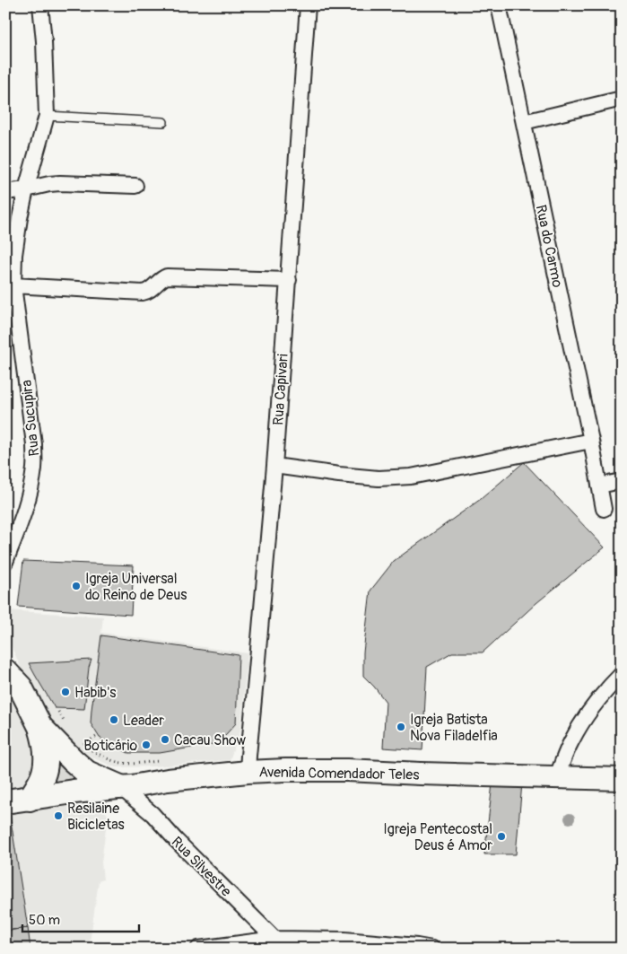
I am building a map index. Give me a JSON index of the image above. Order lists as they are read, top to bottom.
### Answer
{
  "streets": {
    "main road": ["Avenida Comendador Teles"],
    "street": [
      "Rua do Carmo",
      "Rua Capivari",
      "Rua Sucupira",
      "Rua Silvestre"
    ]
  },
  "crossings": [
    ["Rua Capivari", "Avenida Comendador Teles"],
    ["Avenida Comendador Teles", "Rua Silvestre"]
  ],
  "places": [
    "Igreja Universal do Reino de Deus",
    "Habib's",
    "Leader",
    "Igreja Batista Nova Filadelfia",
    "Cacau Show",
    "Boticário",
    "Resilaine Bicicletas",
    "Igreja Pentecostal Deus é Amor"
  ],
  "scale_bar": "50 m"
}
